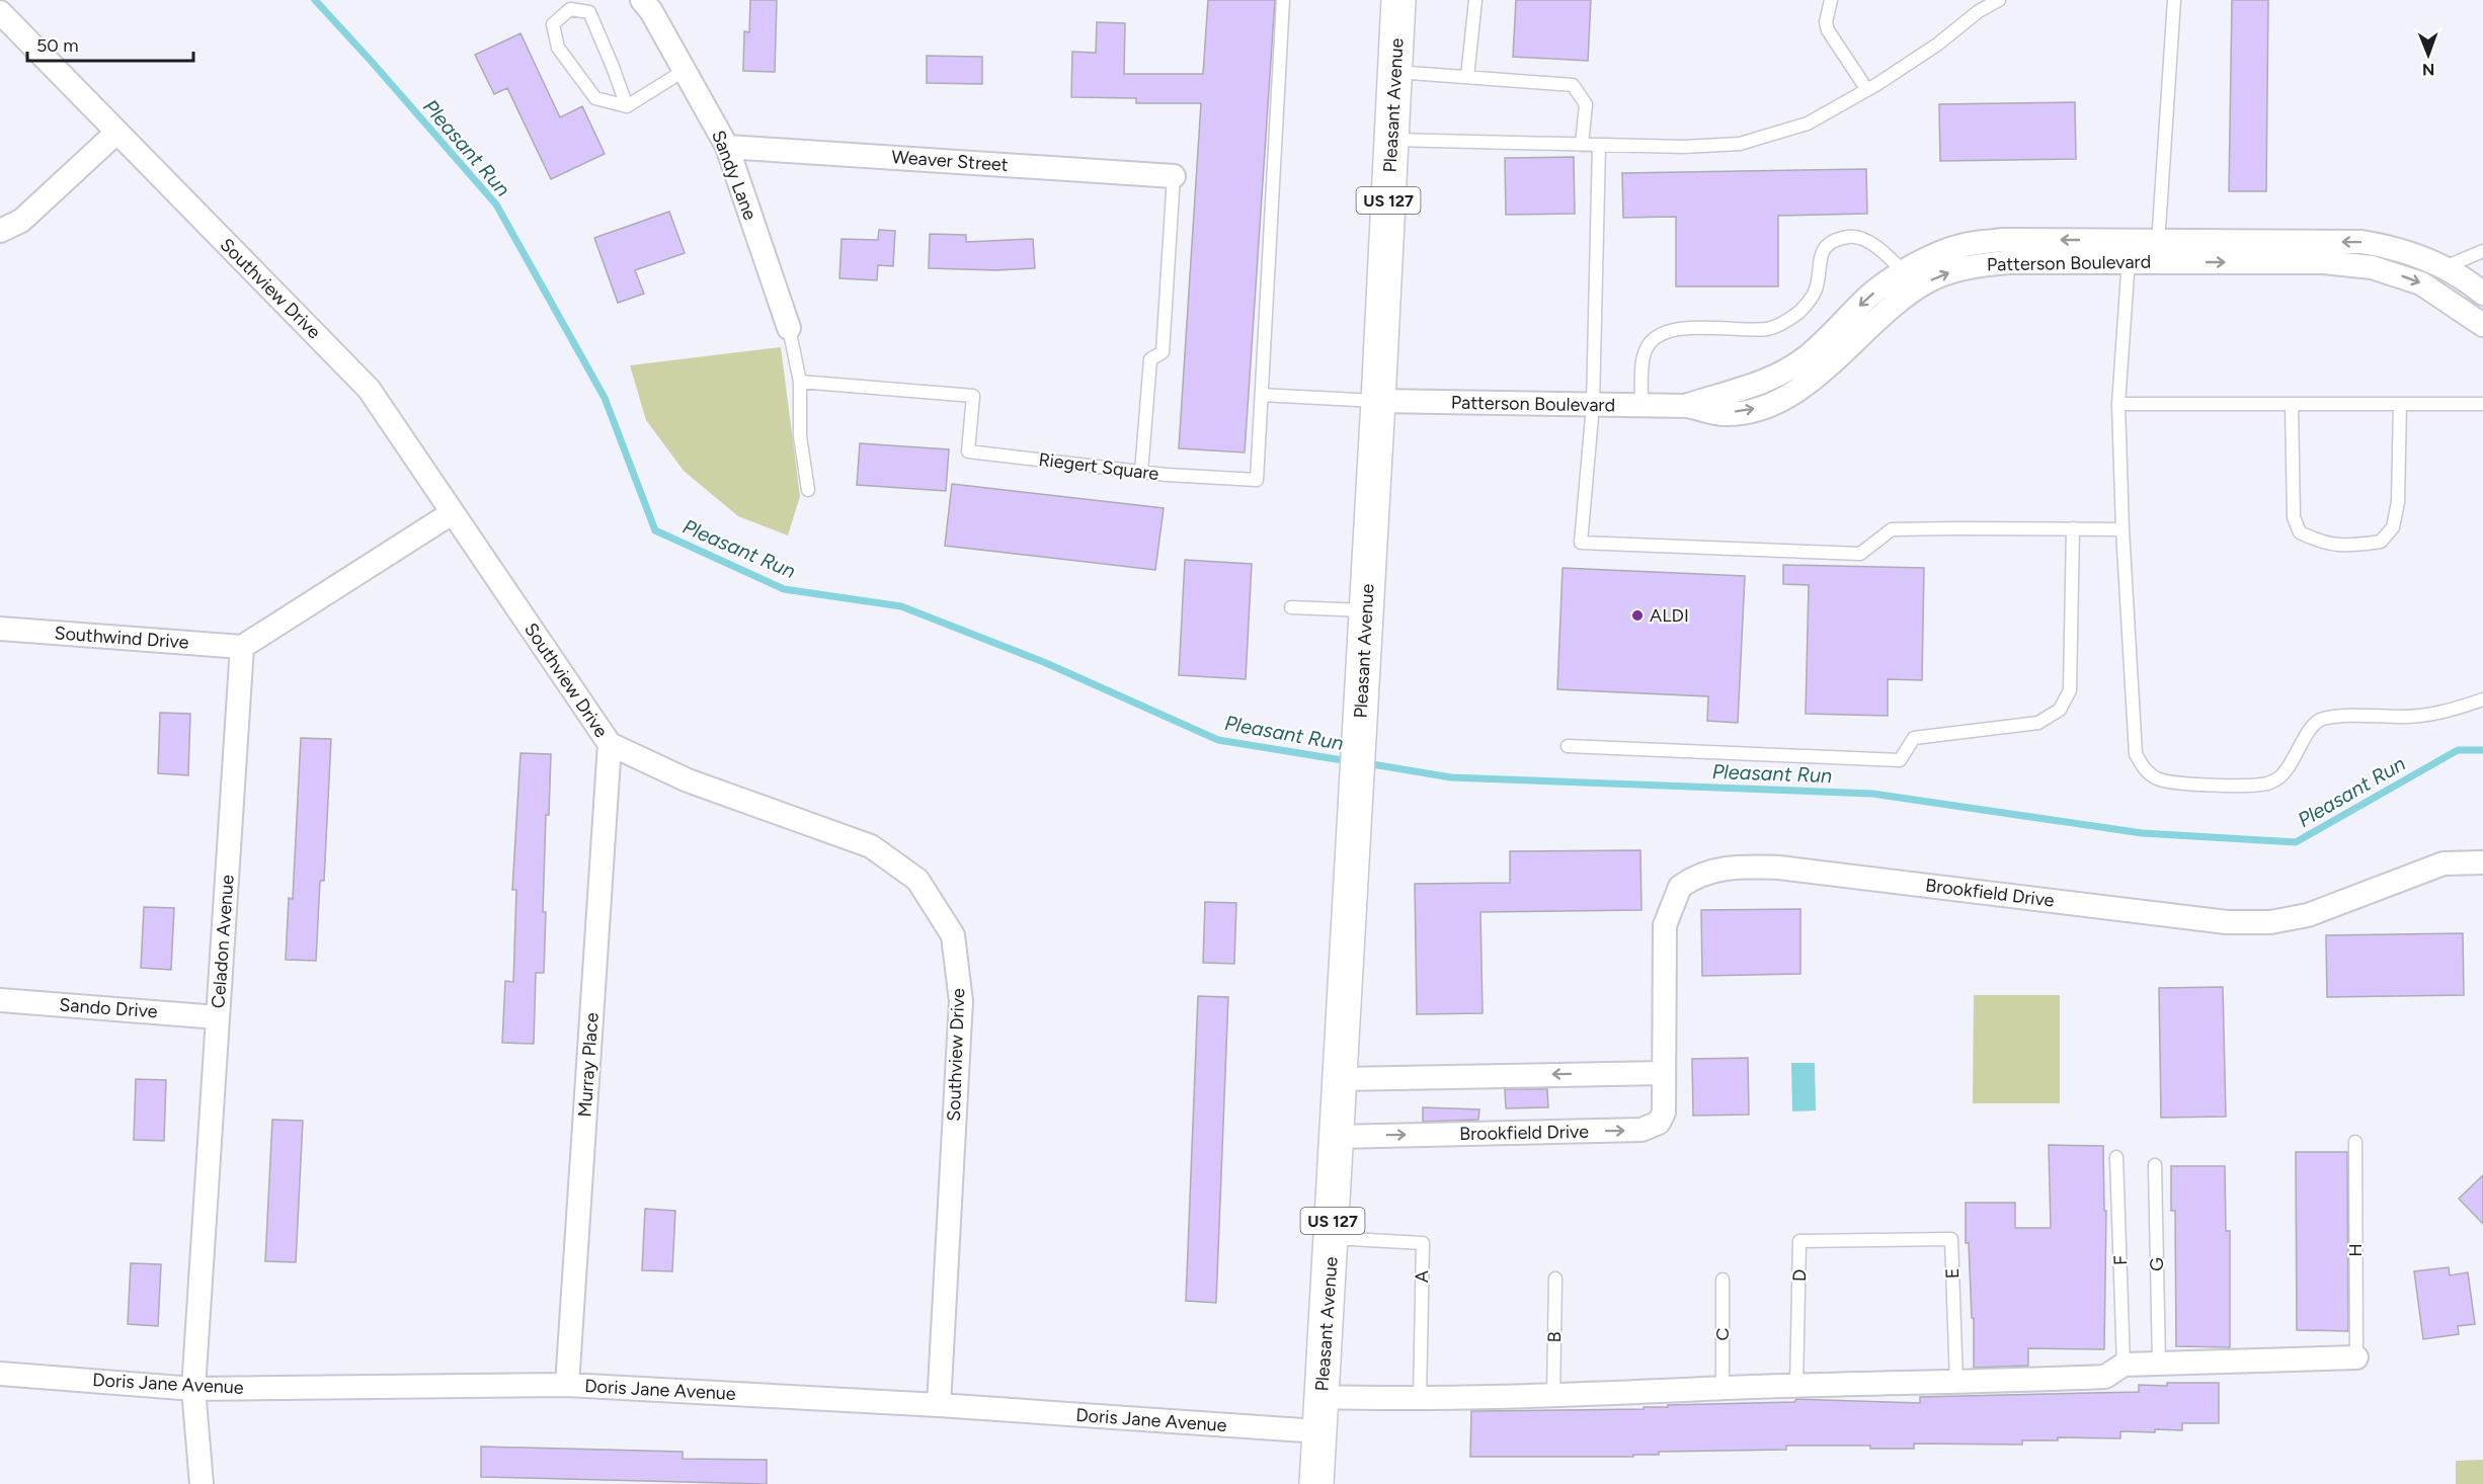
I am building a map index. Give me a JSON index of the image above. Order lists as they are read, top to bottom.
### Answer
{
  "streets": {
    "main road": ["Pleasant Avenue", "US 127"],
    "street": [
      "Weaver Street",
      "Sandy Lane",
      "Patterson Boulevard",
      "Southview Drive",
      "Southwind Drive",
      "Brookfield Drive",
      "Celadon Avenue",
      "Sando Drive",
      "Murray Place",
      "Doris Jane Avenue"
    ],
    "lane": [
      "Riegert Square",
      "H",
      "F",
      "G",
      "E",
      "D",
      "A",
      "C",
      "B"
    ]
  },
  "crossings": [
    ["Pleasant Avenue", "Patterson Boulevard"],
    ["Pleasant Avenue", "Brookfield Drive"],
    ["Pleasant Avenue", "A"],
    ["Pleasant Avenue", "Doris Jane Avenue"],
    ["Weaver Street", "Sandy Lane"],
    ["Southview Drive", "Murray Place"],
    ["Southview Drive", "Doris Jane Avenue"],
    ["Southwind Drive", "Celadon Avenue"],
    ["Celadon Avenue", "Sando Drive"],
    ["Celadon Avenue", "Doris Jane Avenue"],
    ["Murray Place", "Doris Jane Avenue"],
    ["E", "D"]
  ],
  "water": ["Pleasant Run"],
  "places": ["ALDI"],
  "scale_bar": "50 m",
  "north": "bottom"
}
